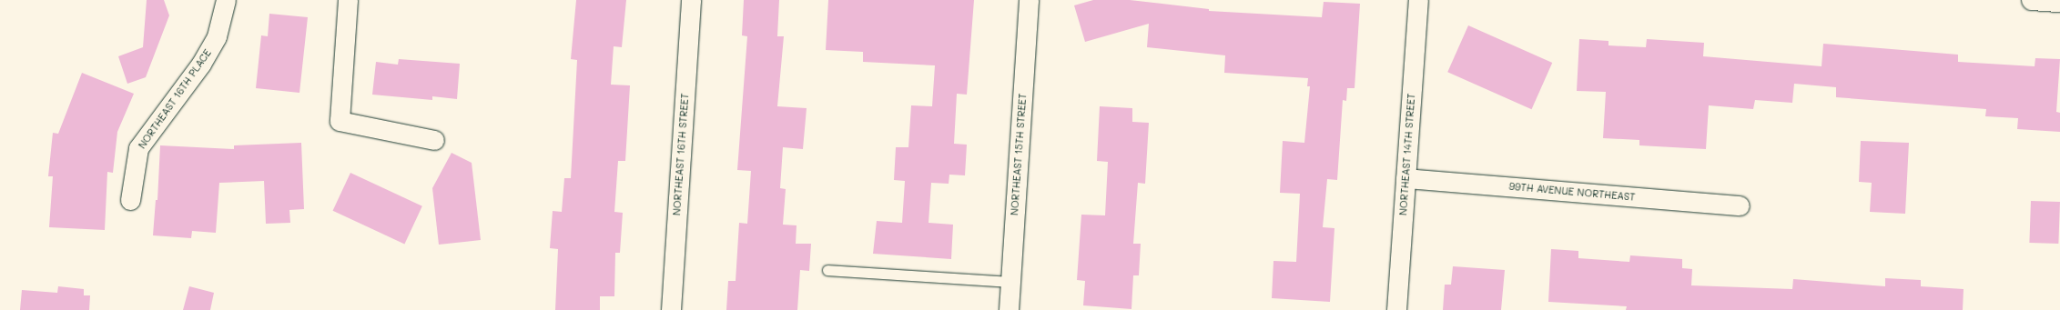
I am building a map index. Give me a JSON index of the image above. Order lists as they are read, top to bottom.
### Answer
{
  "streets": {
    "street": [
      "NORTHEAST 16TH PLACE",
      "NORTHEAST 16TH STREET",
      "NORTHEAST 15TH STREET",
      "NORTHEAST 14TH STREET",
      "99TH AVENUE NORTHEAST"
    ]
  },
  "crossings": [
    ["NORTHEAST 14TH STREET", "99TH AVENUE NORTHEAST"]
  ]
}
